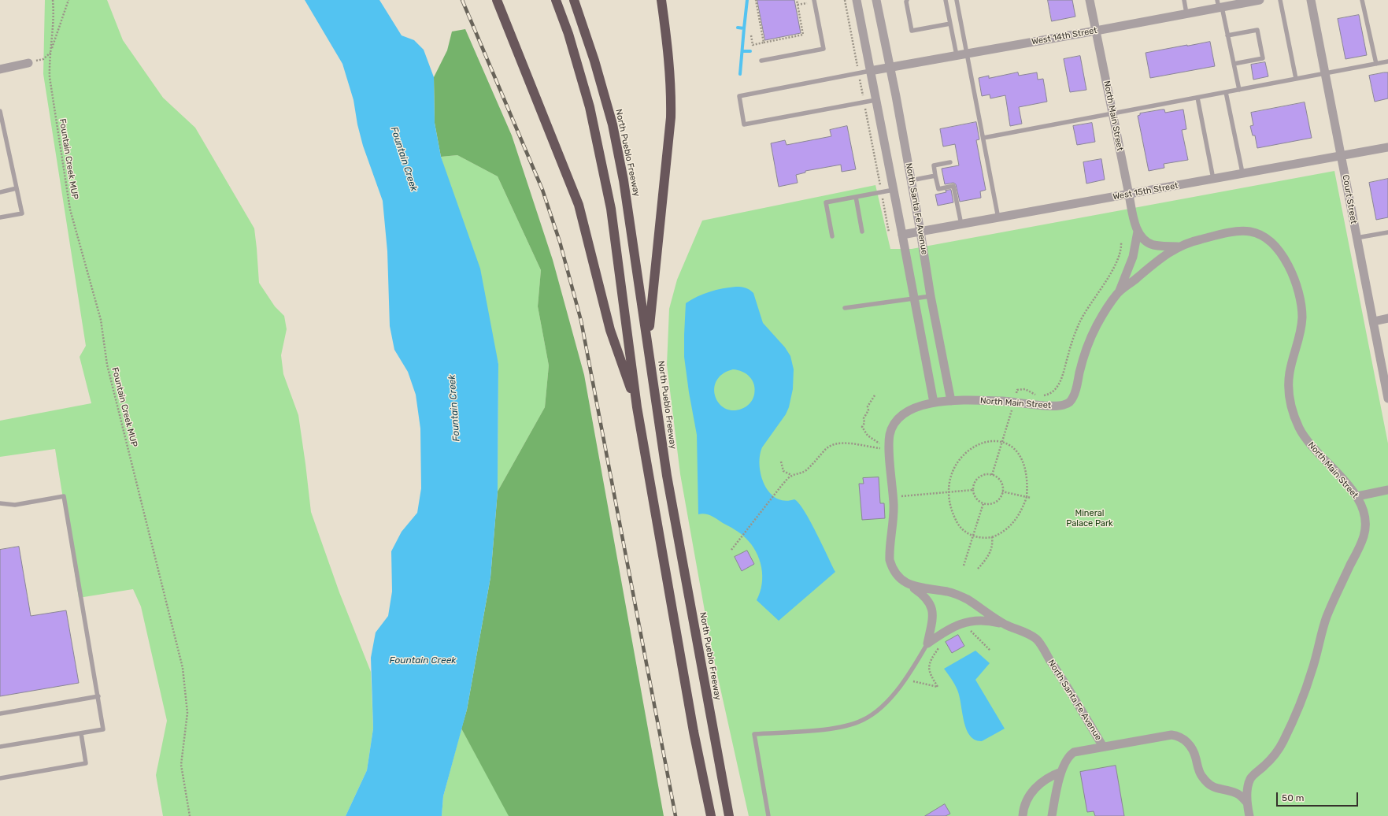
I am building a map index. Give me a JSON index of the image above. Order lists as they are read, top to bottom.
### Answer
{
  "streets": {
    "highway": ["North Pueblo Freeway"],
    "street": [
      "West 14th Street",
      "North Main Street",
      "West 15th Street",
      "Court Street",
      "North Santa Fe Avenue"
    ],
    "path": ["Fountain Creek MUP"]
  },
  "crossings": [
    ["West 14th Street", "North Main Street"],
    ["West 14th Street", "North Santa Fe Avenue"],
    ["North Main Street", "West 15th Street"],
    ["North Main Street", "North Santa Fe Avenue"],
    ["West 15th Street", "Court Street"],
    ["West 15th Street", "North Santa Fe Avenue"]
  ],
  "water": ["Fountain Creek"],
  "parks": ["Mineral Palace Park"],
  "scale_bar": "50 m"
}
